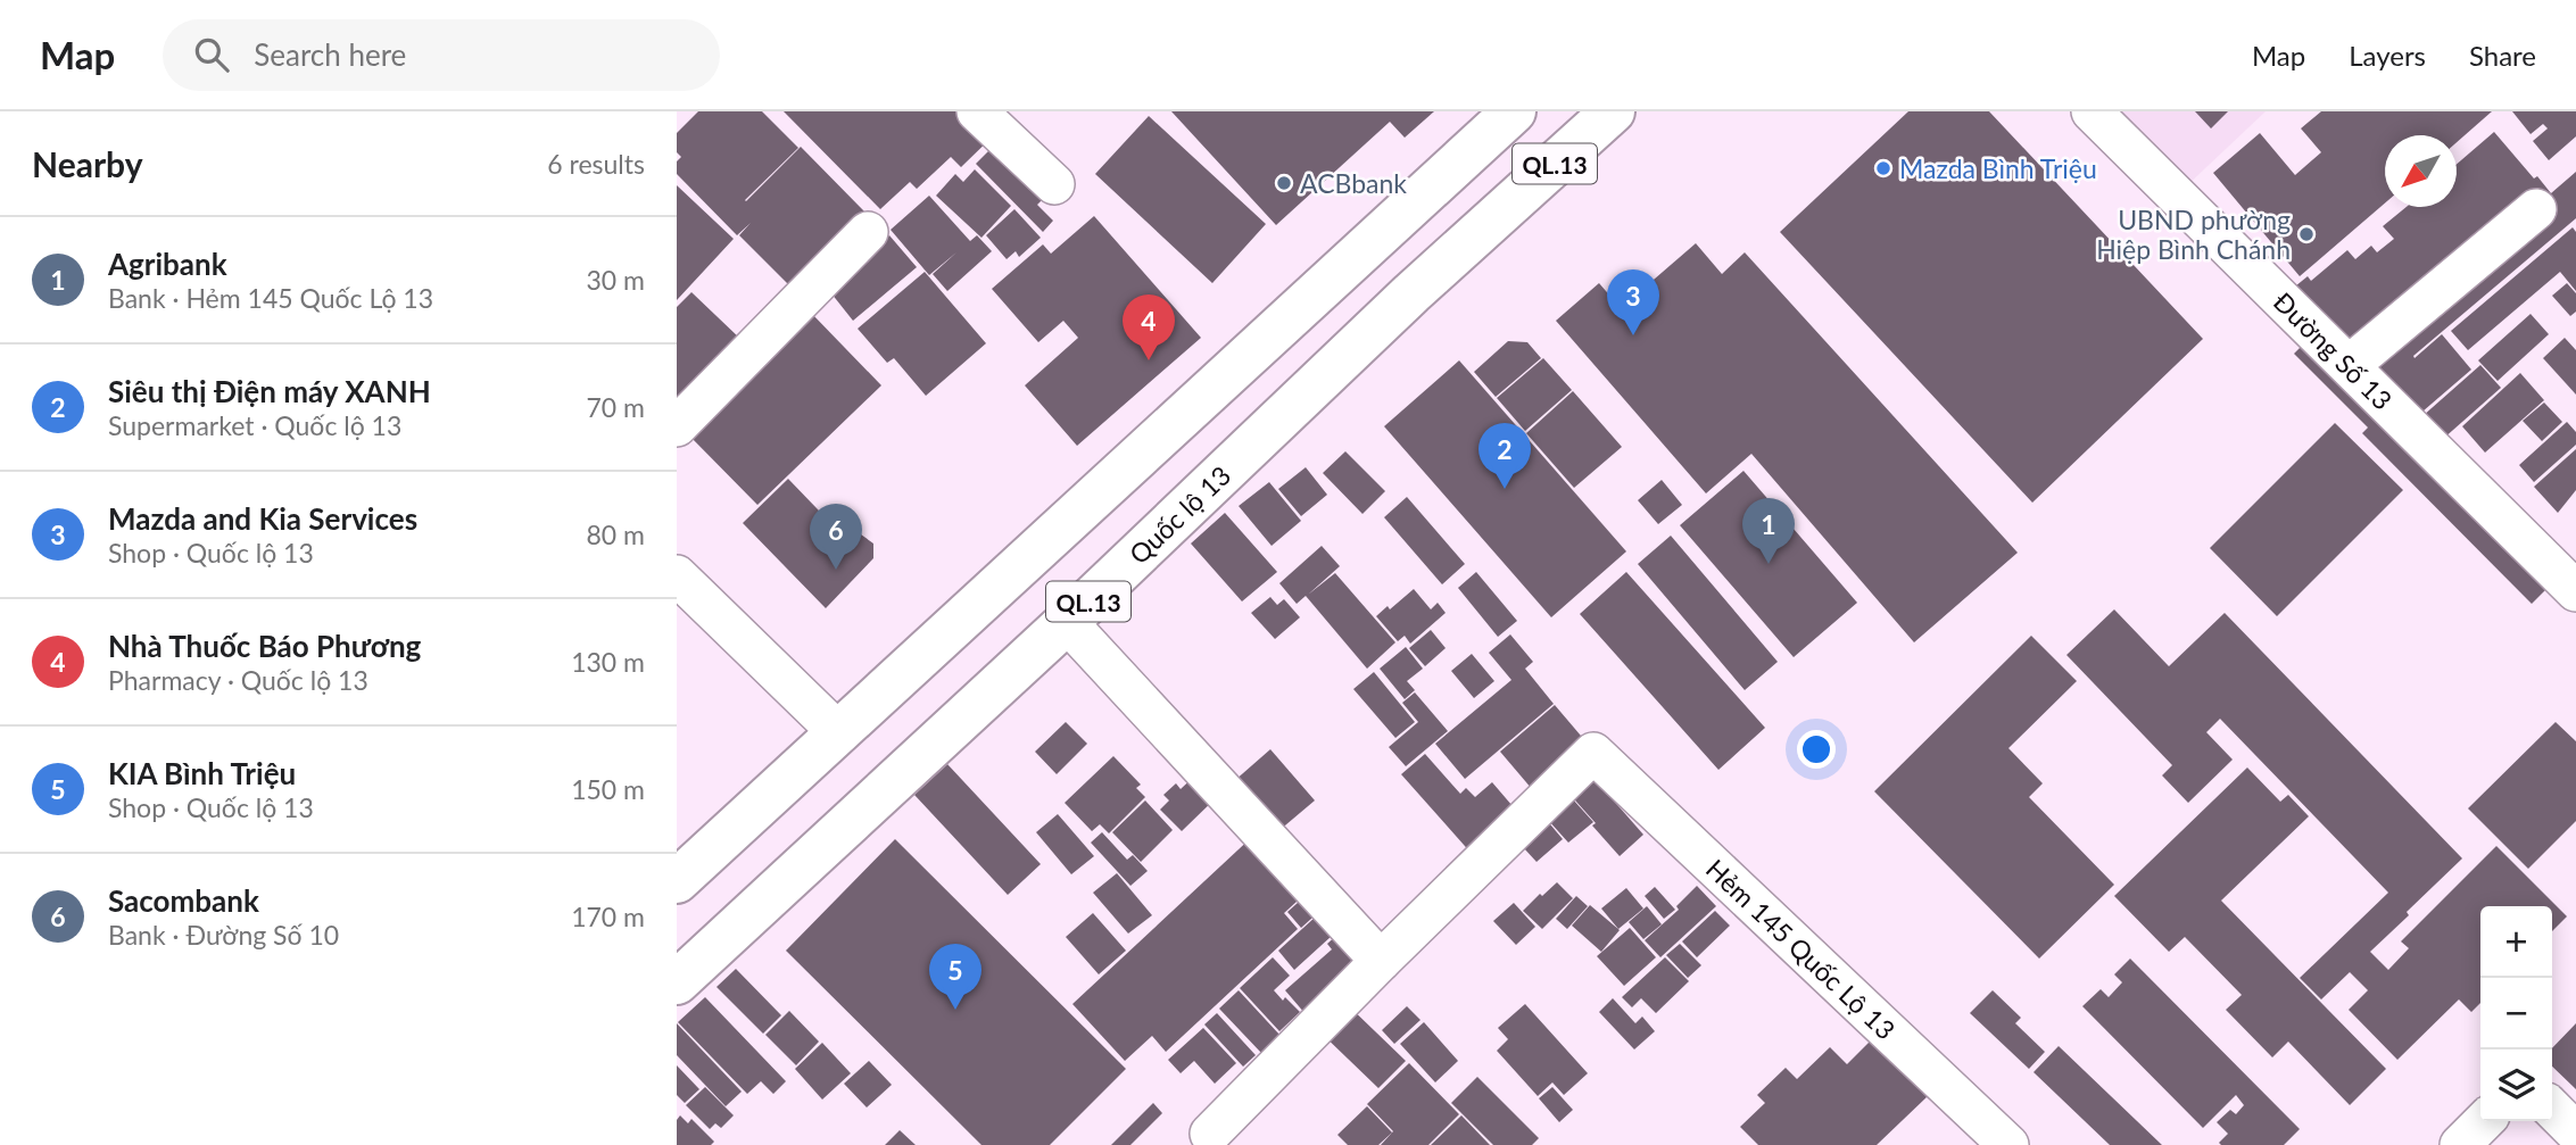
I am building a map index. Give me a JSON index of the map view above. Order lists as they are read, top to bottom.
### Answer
{
  "streets": {
    "highway": ["QL.13", "Quốc lộ 13"],
    "street": ["Đường Số 13", "Hẻm 145 Quốc Lộ 13"]
  },
  "places": ["Mazda Bình Triệu", "ACBbank", "UBND phường Hiệp Bình Chánh"],
  "north": "bottom left",
  "page": {
    "header": "Map",
    "search": "Search here",
    "nav": ["Map", "Layers", "Share"],
    "heading": ["Nearby", "6 results"],
    "list": [
      {
        "mark": "1",
        "name": "Agribank",
        "note": "Bank · Hẻm 145 Quốc Lộ 13",
        "value": "30 m"
      },
      {
        "mark": "2",
        "name": "Siêu thị Điện máy XANH",
        "note": "Supermarket · Quốc lộ 13",
        "value": "70 m"
      },
      {
        "mark": "3",
        "name": "Mazda and Kia Services",
        "note": "Shop · Quốc lộ 13",
        "value": "80 m"
      },
      {
        "mark": "4",
        "name": "Nhà Thuốc Báo Phương",
        "note": "Pharmacy · Quốc lộ 13",
        "value": "130 m"
      },
      {
        "mark": "5",
        "name": "KIA Bình Triệu",
        "note": "Shop · Quốc lộ 13",
        "value": "150 m"
      },
      {
        "mark": "6",
        "name": "Sacombank",
        "note": "Bank · Đường Số 10",
        "value": "170 m"
      }
    ],
    "pins": [
      "3",
      "4",
      "2",
      "1",
      "6",
      "5"
    ],
    "map_buttons": ["+", "−"]
  }
}
